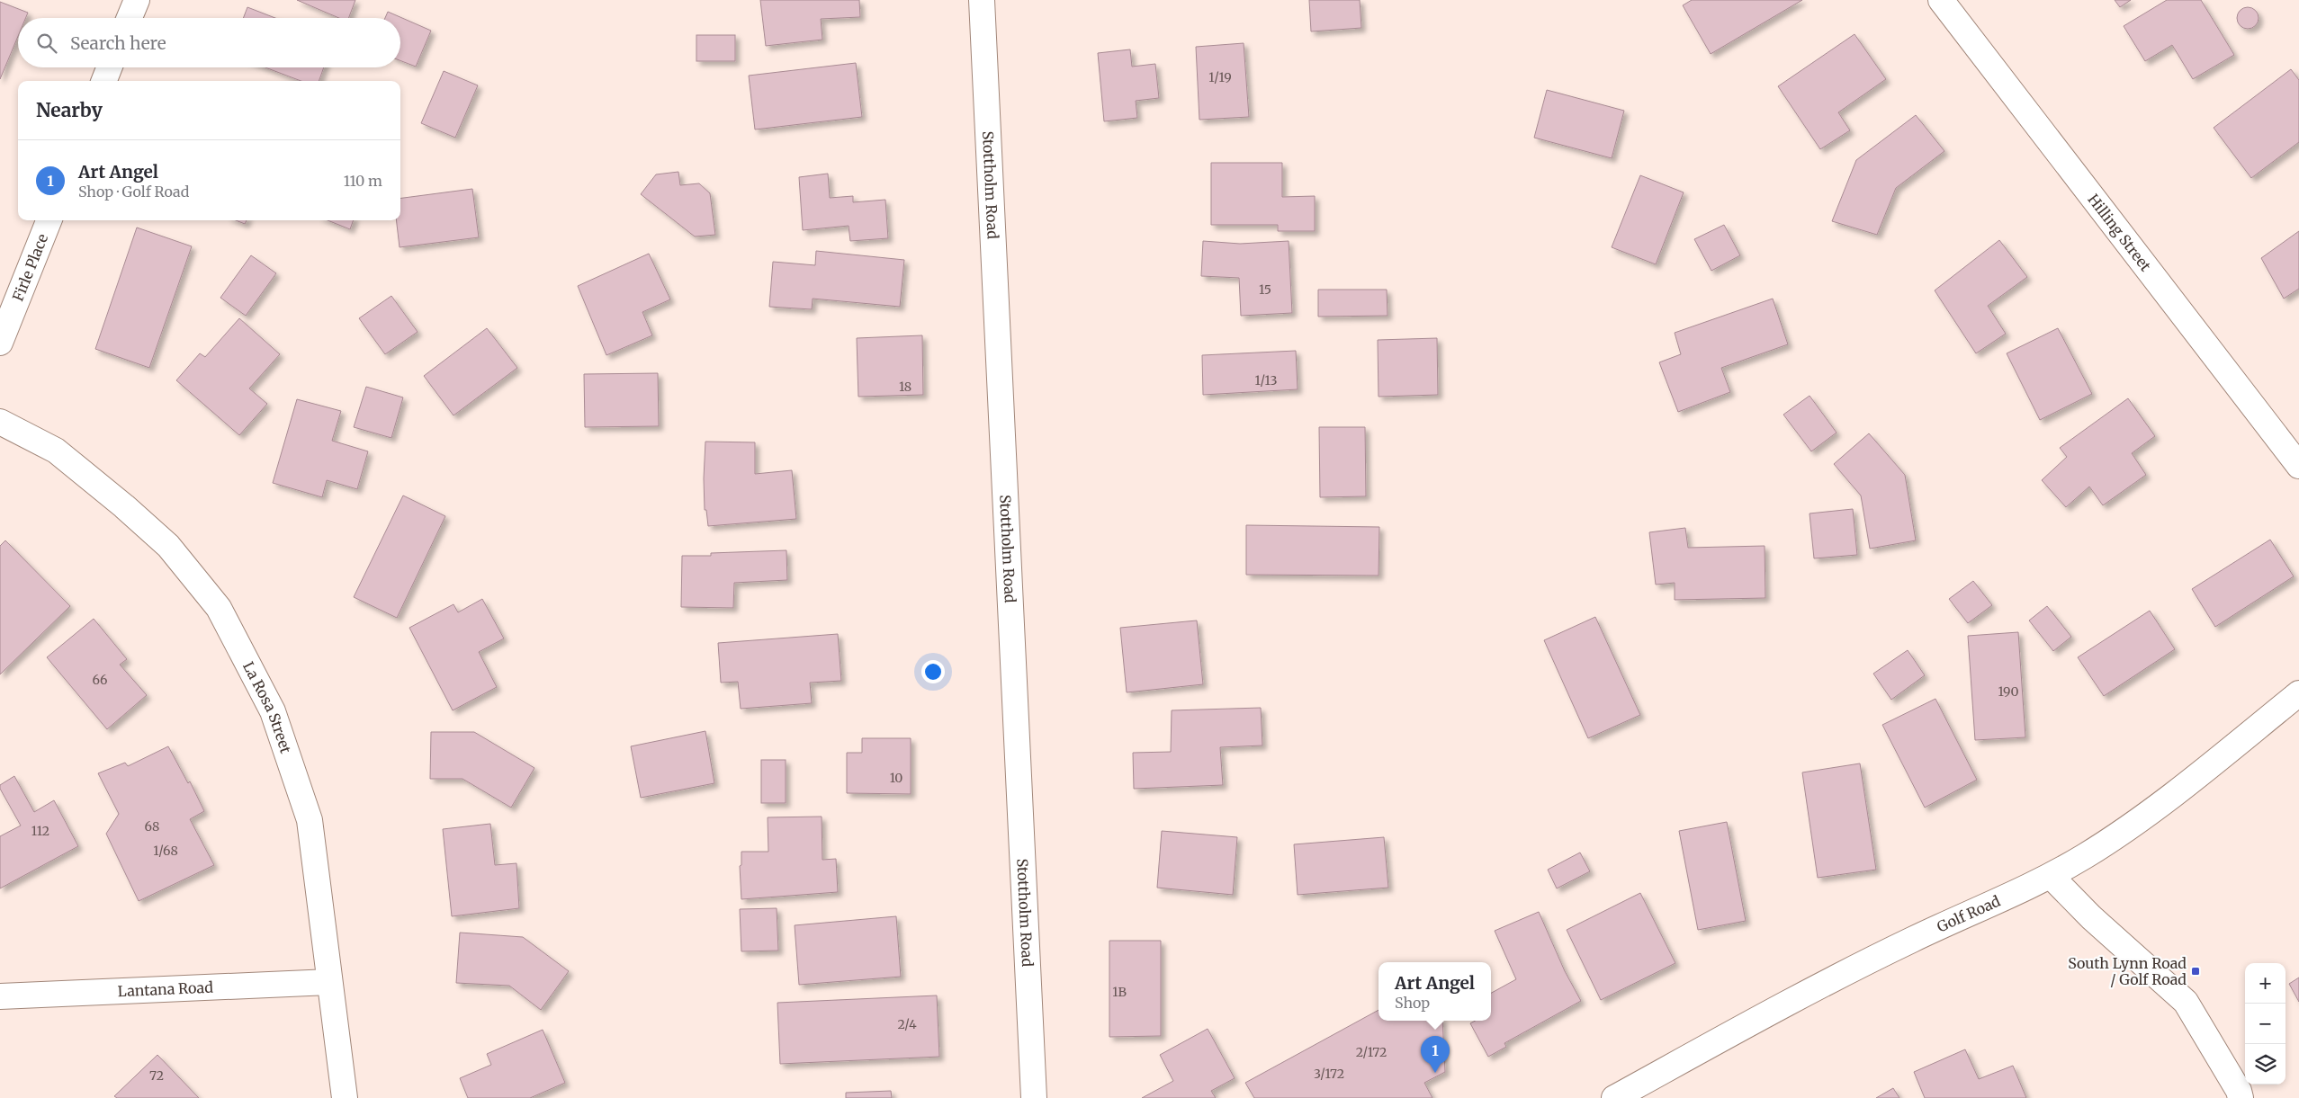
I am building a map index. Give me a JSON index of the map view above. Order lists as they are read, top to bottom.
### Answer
{
  "streets": {
    "street": [
      "Stottholm Road",
      "Hilling Street",
      "Firle Place",
      "La Rosa Street",
      "Golf Road",
      "Lantana Road"
    ]
  },
  "crossings": [
    ["La Rosa Street", "Lantana Road"]
  ],
  "places": {
    "transit": ["South Lynn Road / Golf Road"]
  },
  "house_numbers": [
    "1/19",
    "15",
    "1/13",
    "18",
    "66",
    "190",
    "10",
    "68",
    "112",
    "1/68",
    "1B",
    "2/4",
    "2/172",
    "3/172",
    "72"
  ],
  "page": {
    "search": "Search here",
    "heading": "Nearby",
    "list": [
      {
        "mark": "1",
        "name": "Art Angel",
        "note": "Shop · Golf Road",
        "value": "110 m"
      }
    ],
    "popup": ["Art Angel", "Shop"],
    "map_buttons": ["+", "−"],
    "pins": "1"
  }
}
